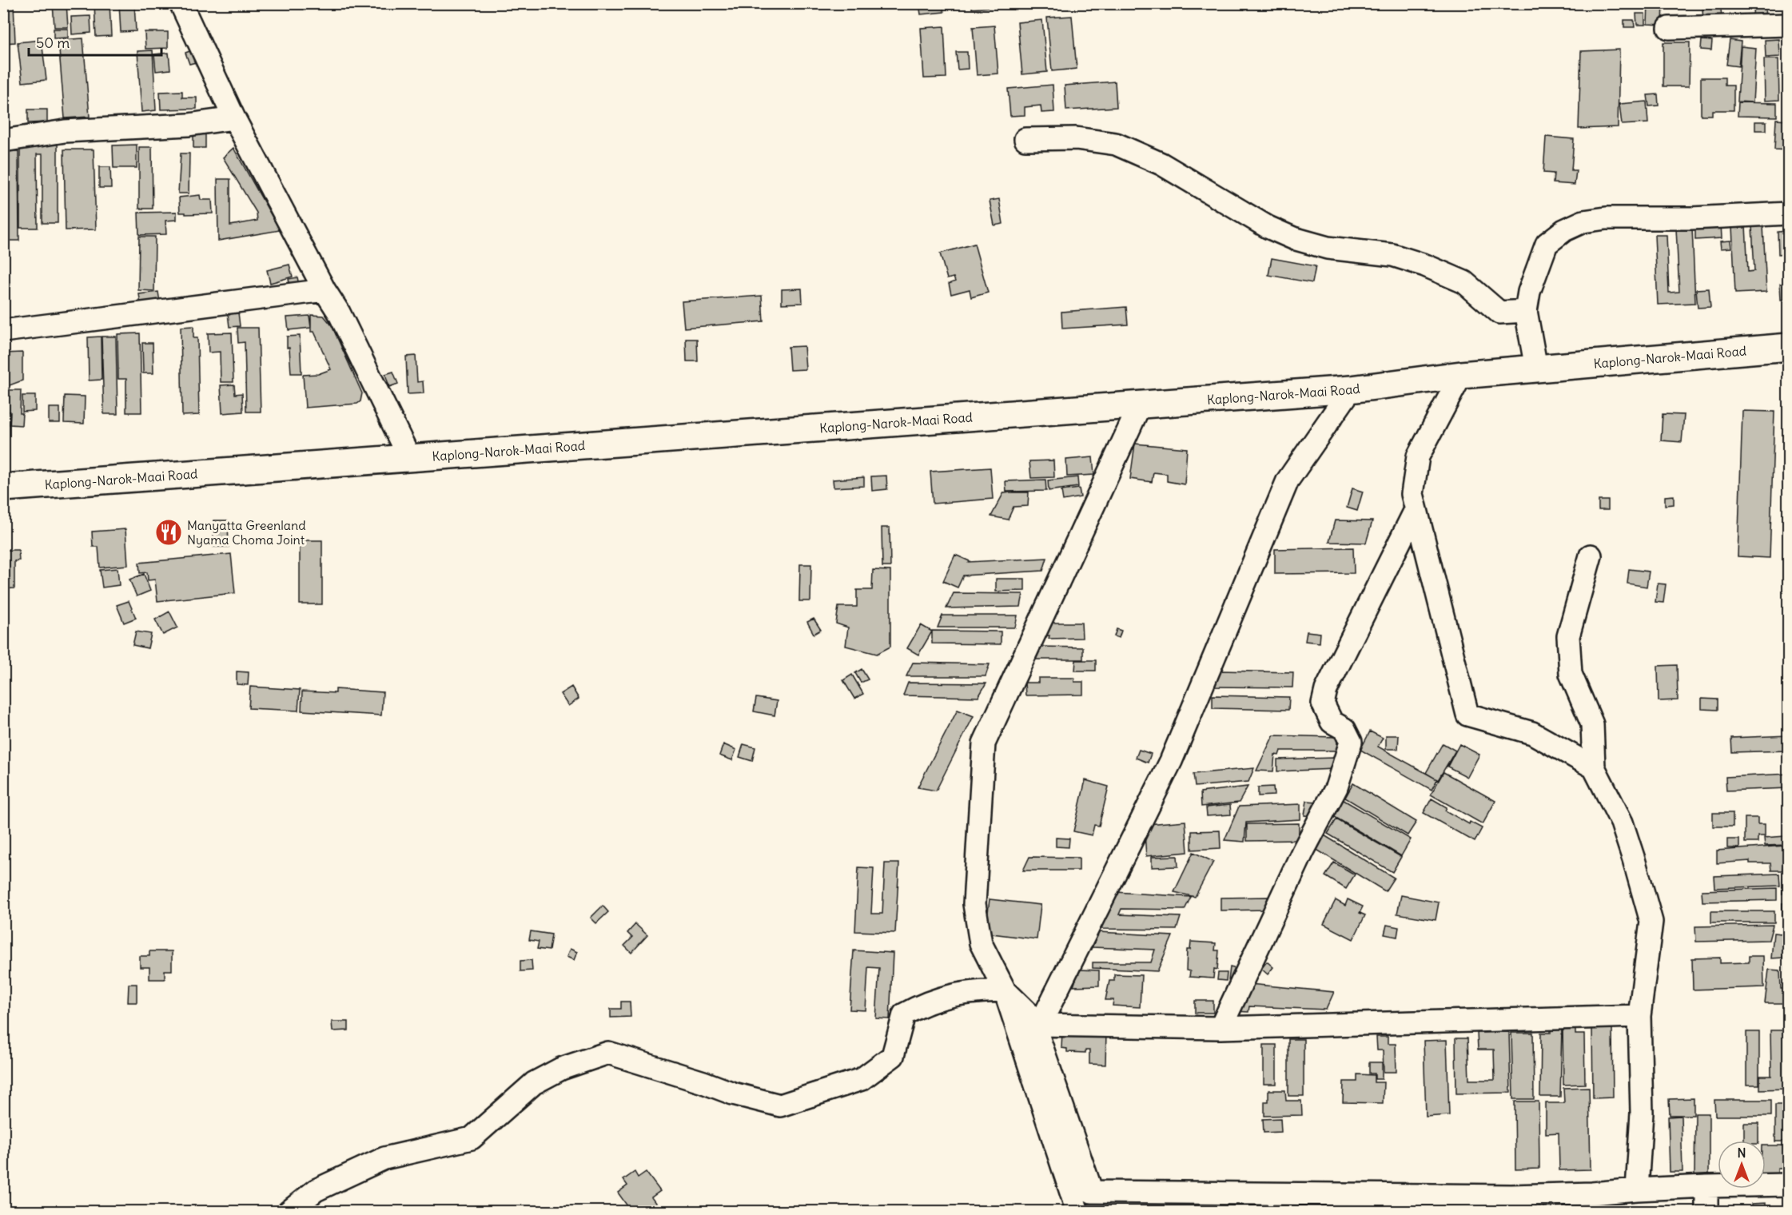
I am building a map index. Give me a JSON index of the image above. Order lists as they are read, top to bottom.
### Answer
{
  "streets": {
    "highway": ["Kaplong-Narok-Maai Road"]
  },
  "places": {
    "restaurant": ["Manyatta Greenland Nyama Choma Joint"]
  },
  "scale_bar": "50 m",
  "north": "top"
}
